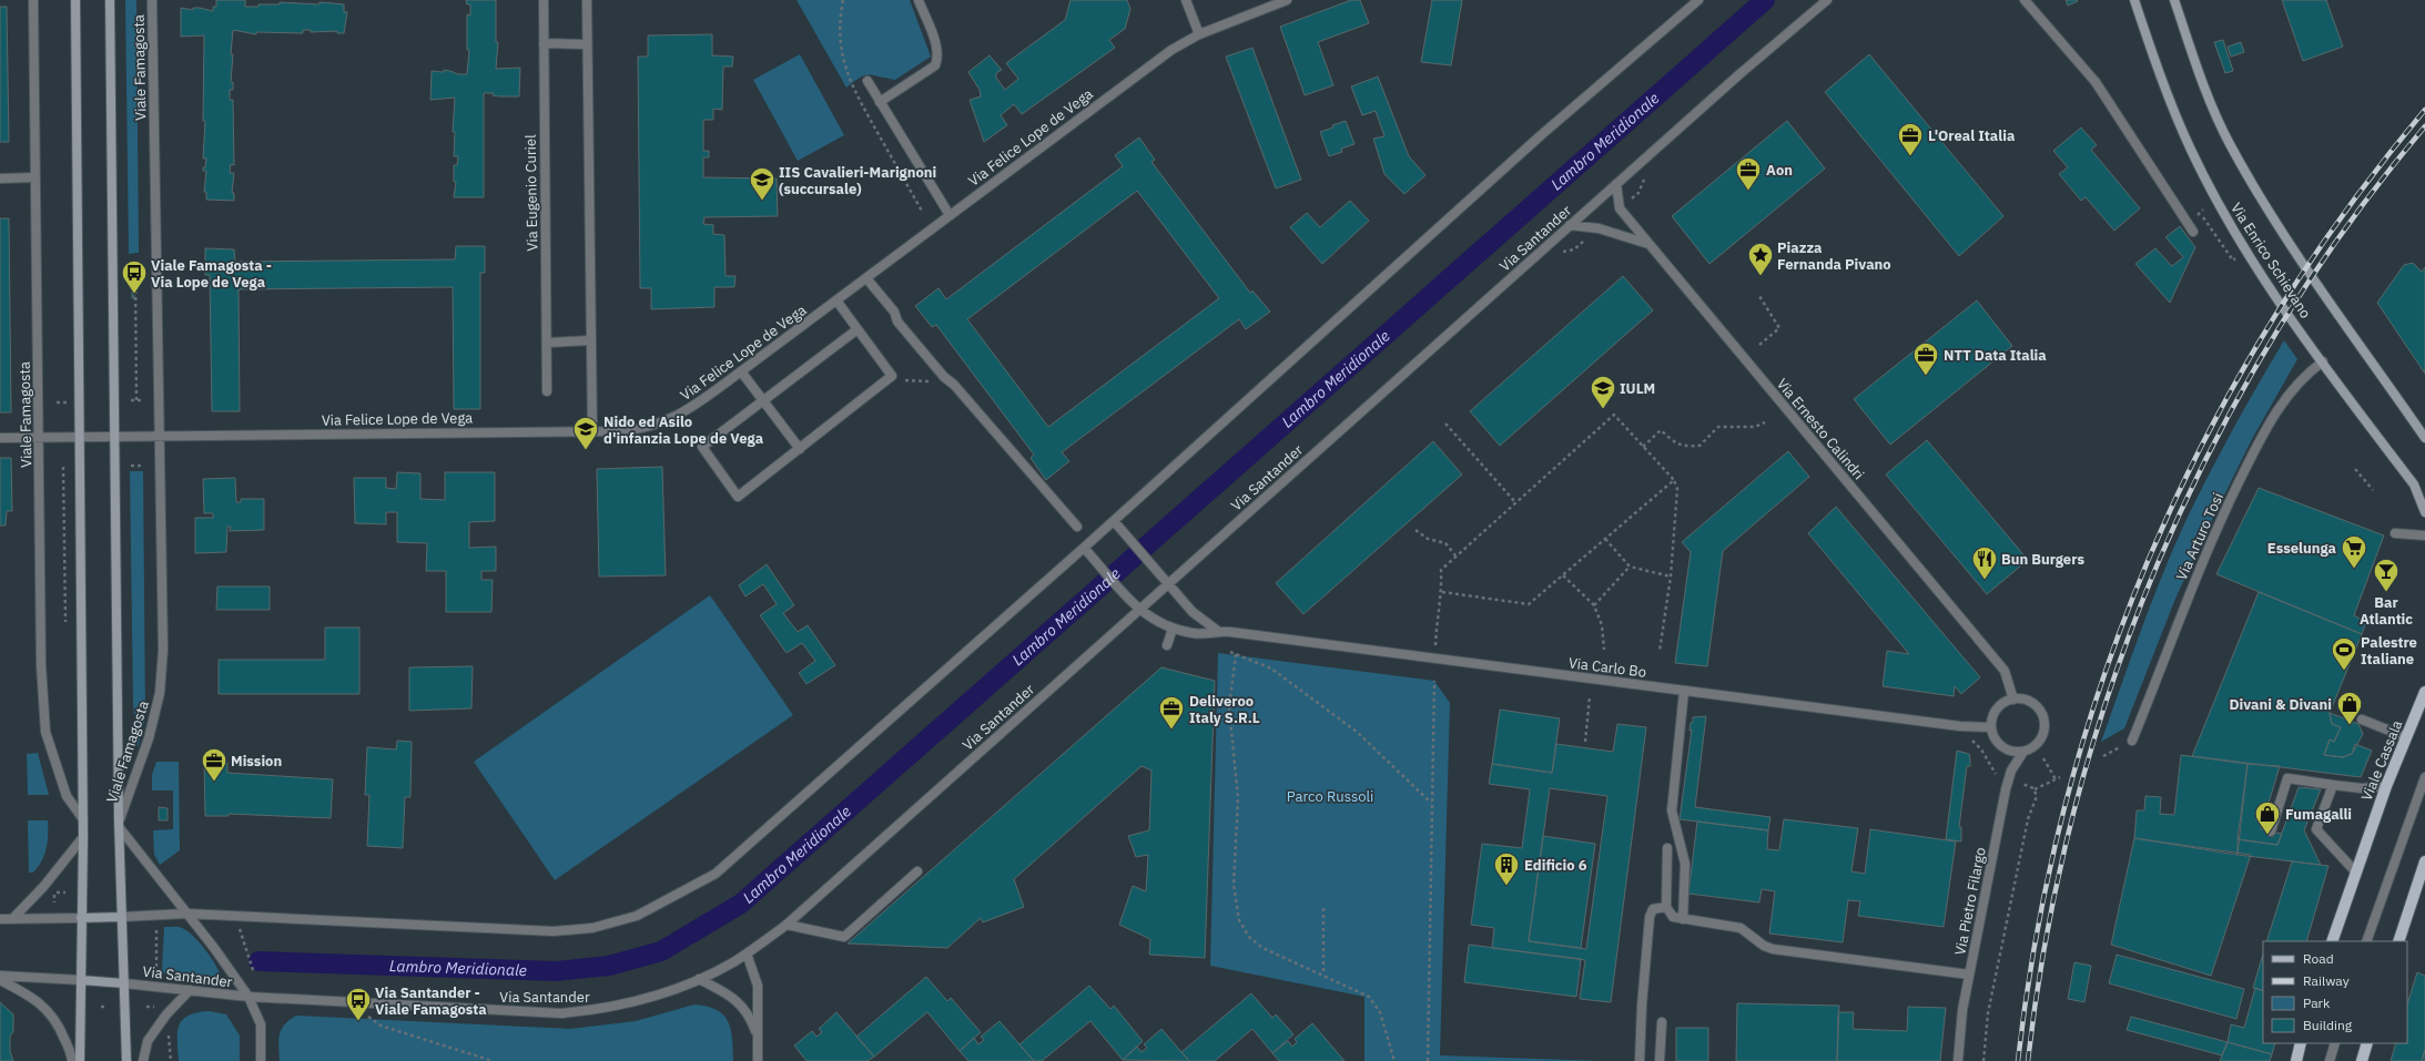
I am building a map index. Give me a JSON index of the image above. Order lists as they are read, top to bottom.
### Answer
{
  "streets": {
    "main road": ["Viale Famagosta", "Via Enrico Schievano", "Viale Cassala"],
    "street": [
      "Via Felice Lope de Vega",
      "Via Eugenio Curiel",
      "Via Santander",
      "Via Ernesto Calindri",
      "Via Arturo Tosi",
      "Via Carlo Bo",
      "Via Pietro Filargo"
    ]
  },
  "crossings": [
    ["Viale Famagosta", "Via Felice Lope de Vega"],
    ["Viale Famagosta", "Via Santander"],
    ["Via Santander", "Via Ernesto Calindri"],
    ["Via Santander", "Via Carlo Bo"],
    ["Via Enrico Schievano", "Via Arturo Tosi"],
    ["Via Ernesto Calindri", "Via Carlo Bo"],
    ["Via Ernesto Calindri", "Via Pietro Filargo"],
    ["Via Carlo Bo", "Via Pietro Filargo"]
  ],
  "water": ["Lambro Meridionale"],
  "parks": ["Parco Russoli"],
  "places": {
    "office": [
      "L'Oreal Italia",
      "Aon",
      "NTT Data Italia",
      "Deliveroo Italy S.R.L",
      "Mission"
    ],
    "school or university": ["IIS Cavalieri-Marignoni (succursale)", "IULM", "Nido ed Asilo d'infanzia Lope de Vega"],
    "place": ["Piazza Fernanda Pivano"],
    "bus stop": ["Viale Famagosta - Via Lope de Vega", "Via Santander - Viale Famagosta"],
    "supermarket": ["Esselunga"],
    "restaurant": ["Bun Burgers"],
    "bar": ["Bar Atlantic"],
    "sports": ["Palestre Italiane"],
    "shop": ["Divani & Divani", "Fumagalli"],
    "building": ["Edificio 6"]
  },
  "legend": [
    "Road",
    "Railway",
    "Park",
    "Building"
  ]
}
